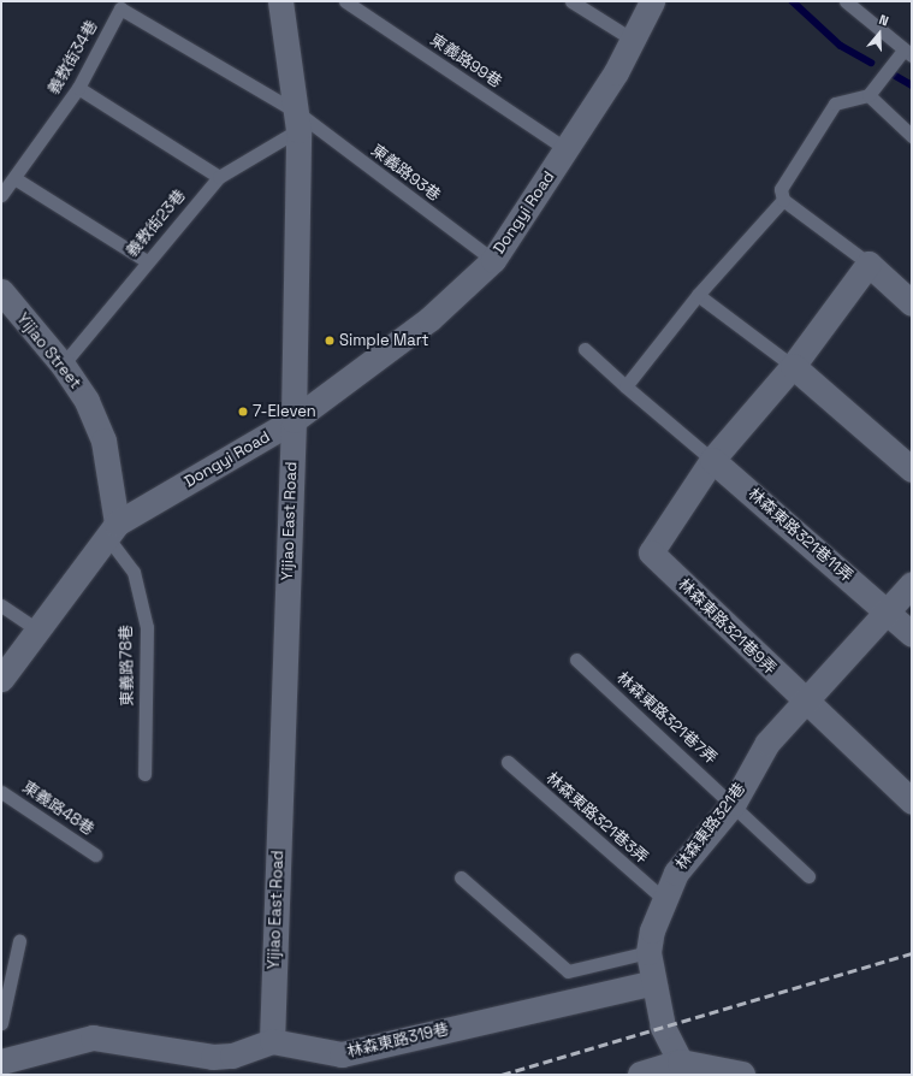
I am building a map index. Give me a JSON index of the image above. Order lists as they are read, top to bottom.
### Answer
{
  "streets": {
    "street": [
      "Dongyi Road",
      "Yijiao Street",
      "Yijiao East Road",
      "林森東路321巷11弄",
      "林森東路321巷9弄",
      "林森東路321巷",
      "林森東路319巷"
    ],
    "lane": [
      "義教街34巷",
      "東義路99巷",
      "東義路93巷",
      "義教街23巷",
      "東義路78巷",
      "林森東路321巷7弄",
      "東義路48巷",
      "林森東路321巷3弄"
    ]
  },
  "crossings": [
    ["義教街34巷", "東義路93巷"],
    ["義教街34巷", "義教街23巷"],
    ["義教街34巷", "Yijiao East Road"],
    ["東義路99巷", "Dongyi Road"],
    ["東義路93巷", "Dongyi Road"],
    ["東義路93巷", "義教街23巷"],
    ["東義路93巷", "Yijiao East Road"],
    ["Dongyi Road", "Yijiao Street"],
    ["Dongyi Road", "Yijiao East Road"],
    ["Dongyi Road", "東義路78巷"],
    ["義教街23巷", "Yijiao Street"],
    ["義教街23巷", "Yijiao East Road"],
    ["Yijiao Street", "東義路78巷"],
    ["Yijiao East Road", "林森東路319巷"],
    ["林森東路321巷11弄", "林森東路321巷9弄"],
    ["林森東路321巷11弄", "林森東路321巷"],
    ["林森東路321巷9弄", "林森東路321巷"],
    ["林森東路321巷7弄", "林森東路321巷"],
    ["林森東路321巷3弄", "林森東路321巷"],
    ["林森東路321巷", "林森東路319巷"]
  ],
  "places": ["Simple Mart", "7-Eleven"],
  "north": "top"
}
